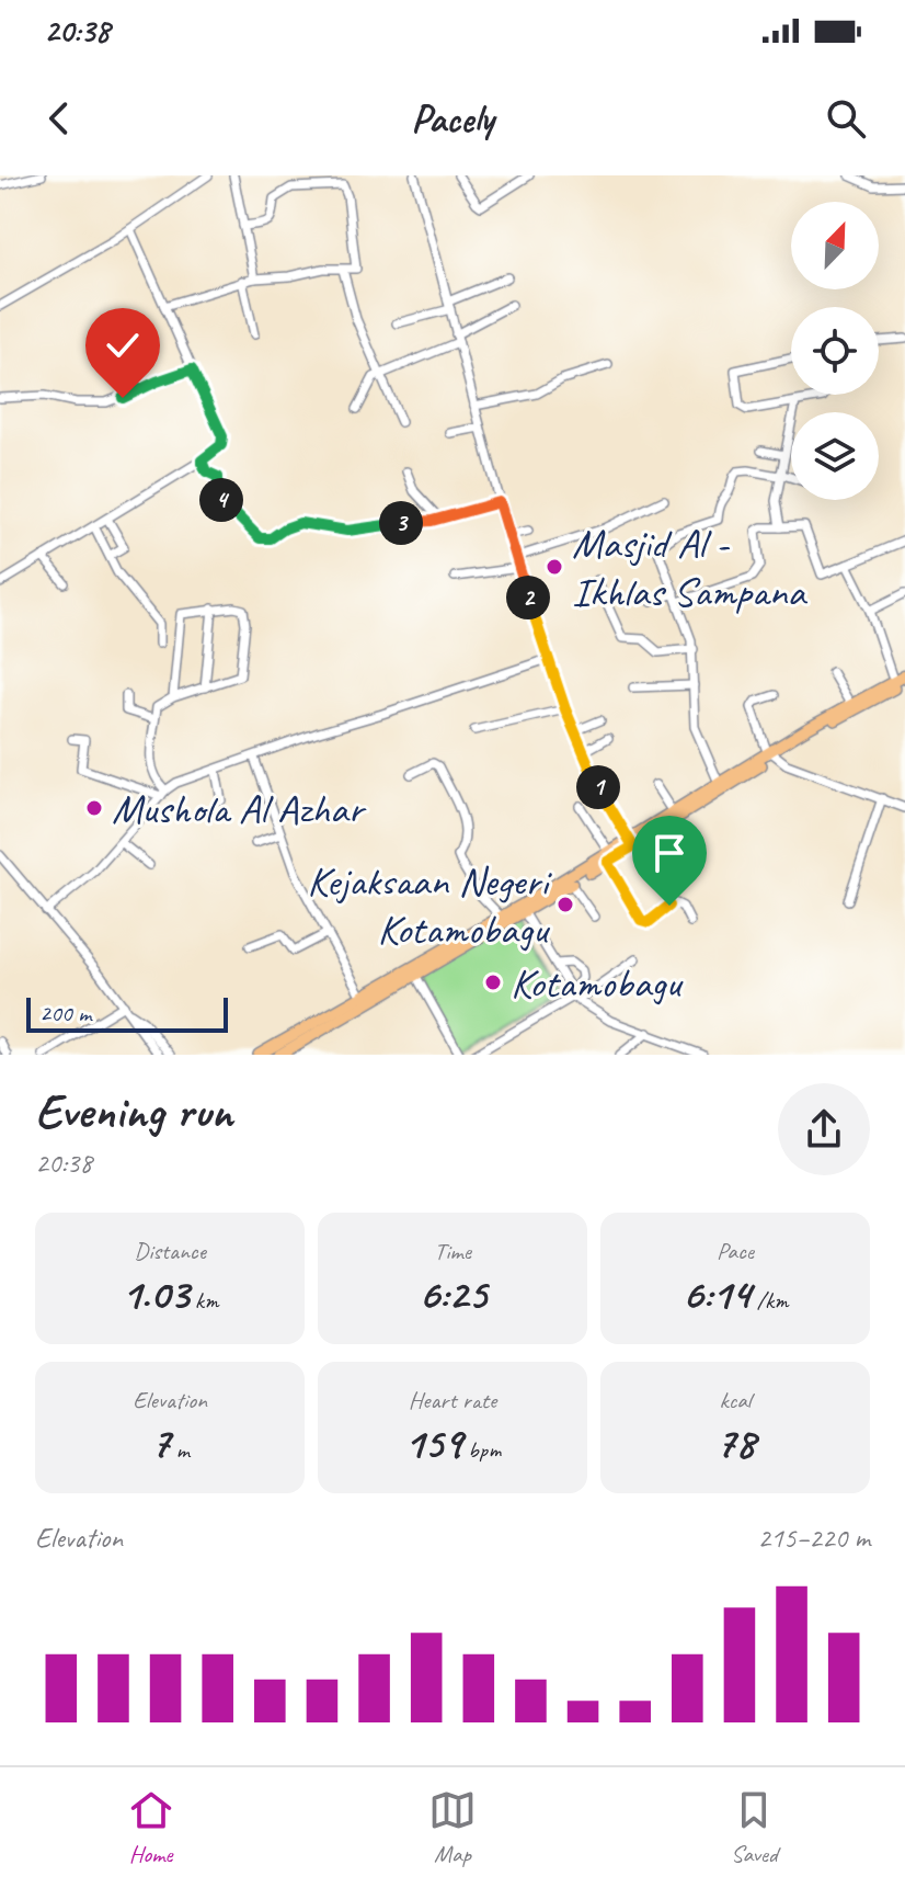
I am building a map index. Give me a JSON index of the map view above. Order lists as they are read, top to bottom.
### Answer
{
  "places": [
    "Masjid Al - Ikhlas Sampana",
    "Mushola Al Azhar",
    "Kejaksaan Negeri Kotamobagu",
    "Kotamobagu"
  ],
  "scale_bar": "200 m",
  "north": "top right",
  "page": {
    "status": "20:38",
    "header": "Pacely",
    "pins": [
      "4",
      "3",
      "2",
      "1"
    ],
    "scale": "200 m",
    "heading": ["Evening run", "20:38"],
    "stats": [
      ["Distance", "1.03 km"],
      ["Time", "6:25"],
      ["Pace", "6:14 /km"],
      ["Elevation", "7 m"],
      ["Heart rate", "159 bpm"],
      ["kcal", "78"]
    ],
    "chart": ["Elevation", "215–220 m"],
    "tabs": ["Home", "Map", "Saved"]
  }
}
